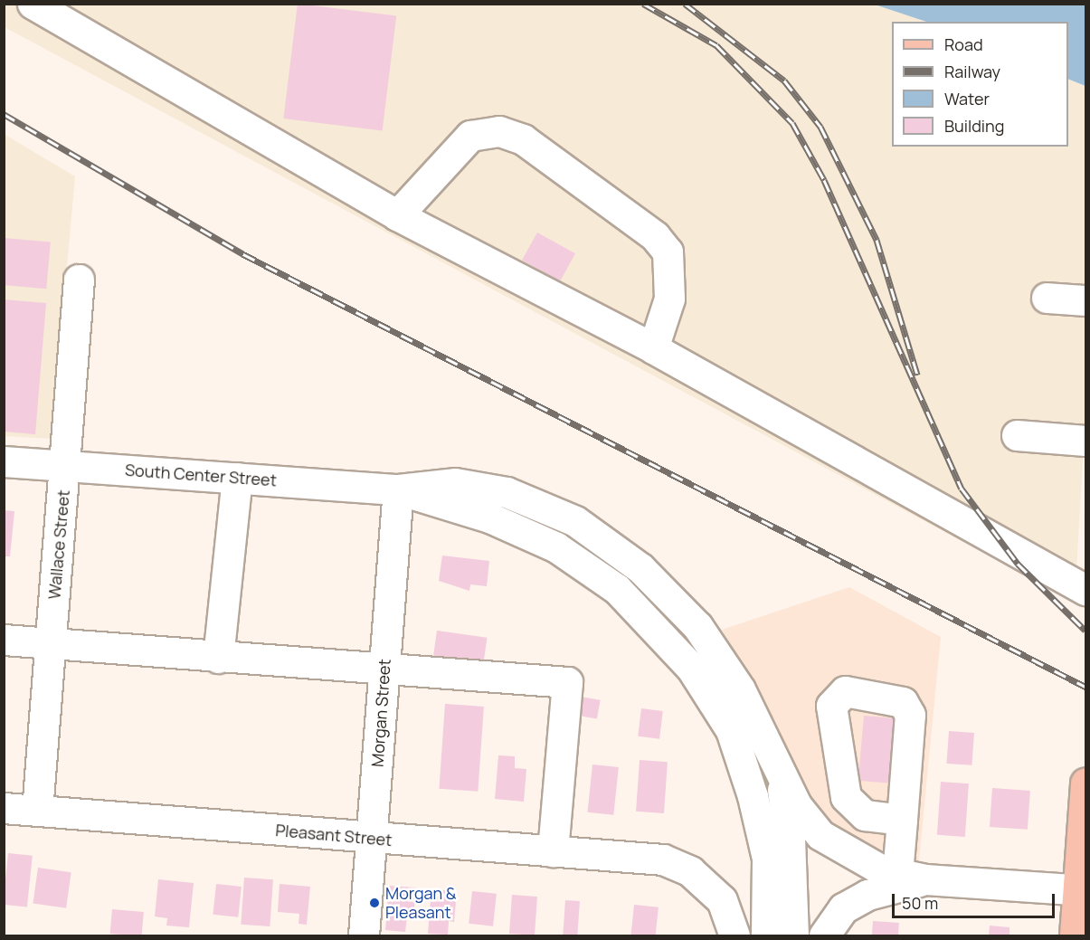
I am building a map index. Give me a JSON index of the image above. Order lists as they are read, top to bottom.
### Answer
{
  "streets": {
    "street": [
      "South Center Street",
      "Wallace Street",
      "Morgan Street",
      "Pleasant Street"
    ]
  },
  "crossings": [
    ["South Center Street", "Wallace Street"],
    ["South Center Street", "Morgan Street"],
    ["Wallace Street", "Pleasant Street"],
    ["Morgan Street", "Pleasant Street"]
  ],
  "places": ["Morgan & Pleasant"],
  "legend": [
    "Road",
    "Railway",
    "Water",
    "Building"
  ],
  "scale_bar": "50 m"
}
